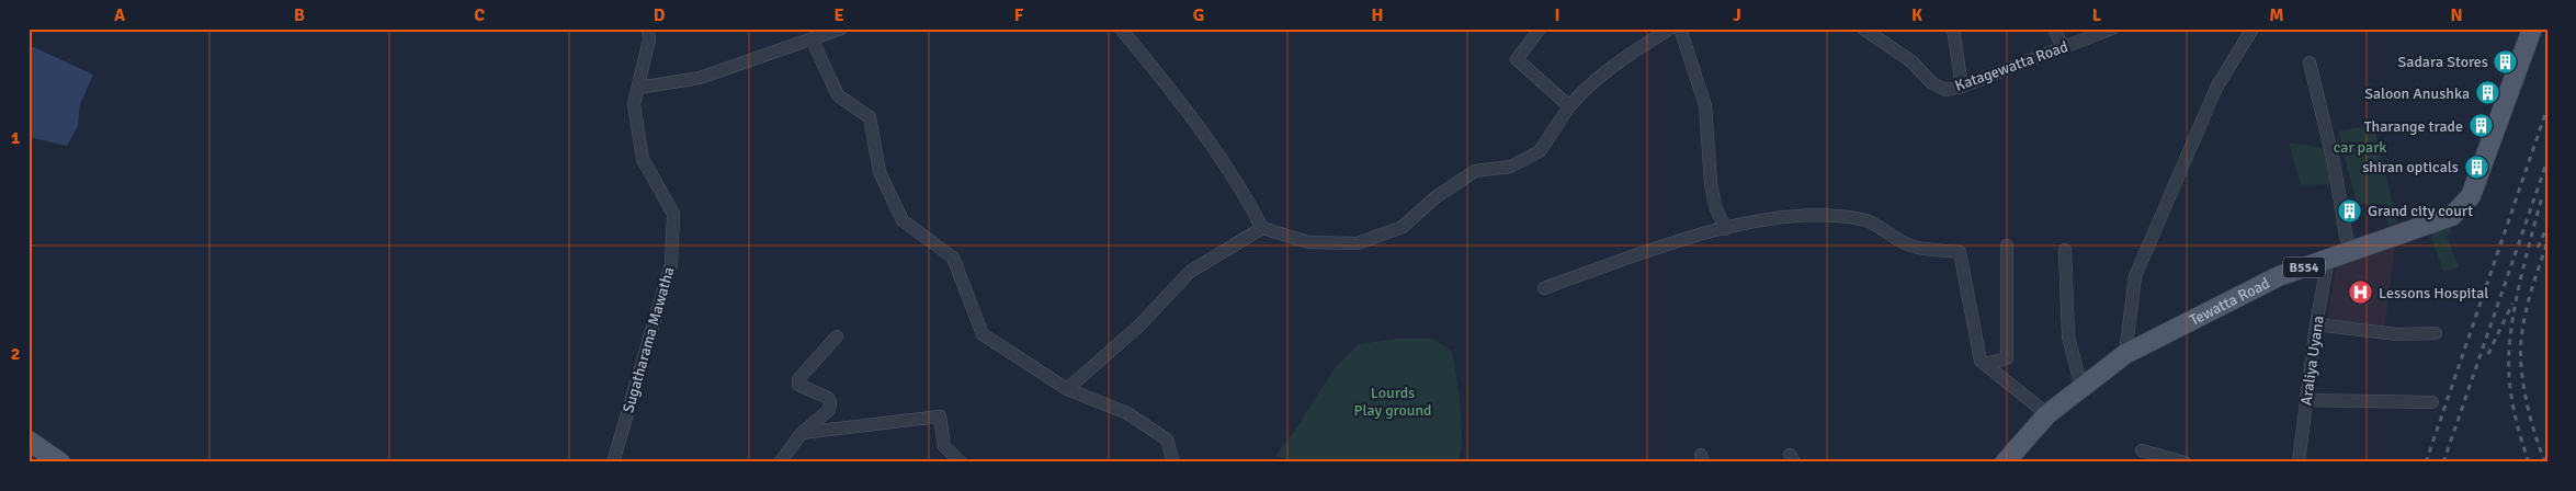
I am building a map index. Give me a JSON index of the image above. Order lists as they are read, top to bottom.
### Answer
{
  "streets": {
    "main road": ["B554", "Tewatta Road"],
    "street": ["Katagewatta Road", "Sugatharama Mawatha", "Araliya Uyana"]
  },
  "crossings": [
    ["Tewatta Road", "Araliya Uyana"]
  ],
  "parks": ["car park", "Lourds Play ground"],
  "places": {
    "building": [
      "Sadara Stores",
      "Saloon Anushka",
      "Tharange trade",
      "shiran opticals",
      "Grand city court"
    ],
    "hospital": ["Lessons Hospital"]
  },
  "grid": {
    "columns": [
      "A",
      "B",
      "C",
      "D",
      "E",
      "F",
      "G",
      "H",
      "I",
      "J",
      "K",
      "L",
      "M",
      "N"
    ],
    "rows": ["1", "2"]
  }
}
